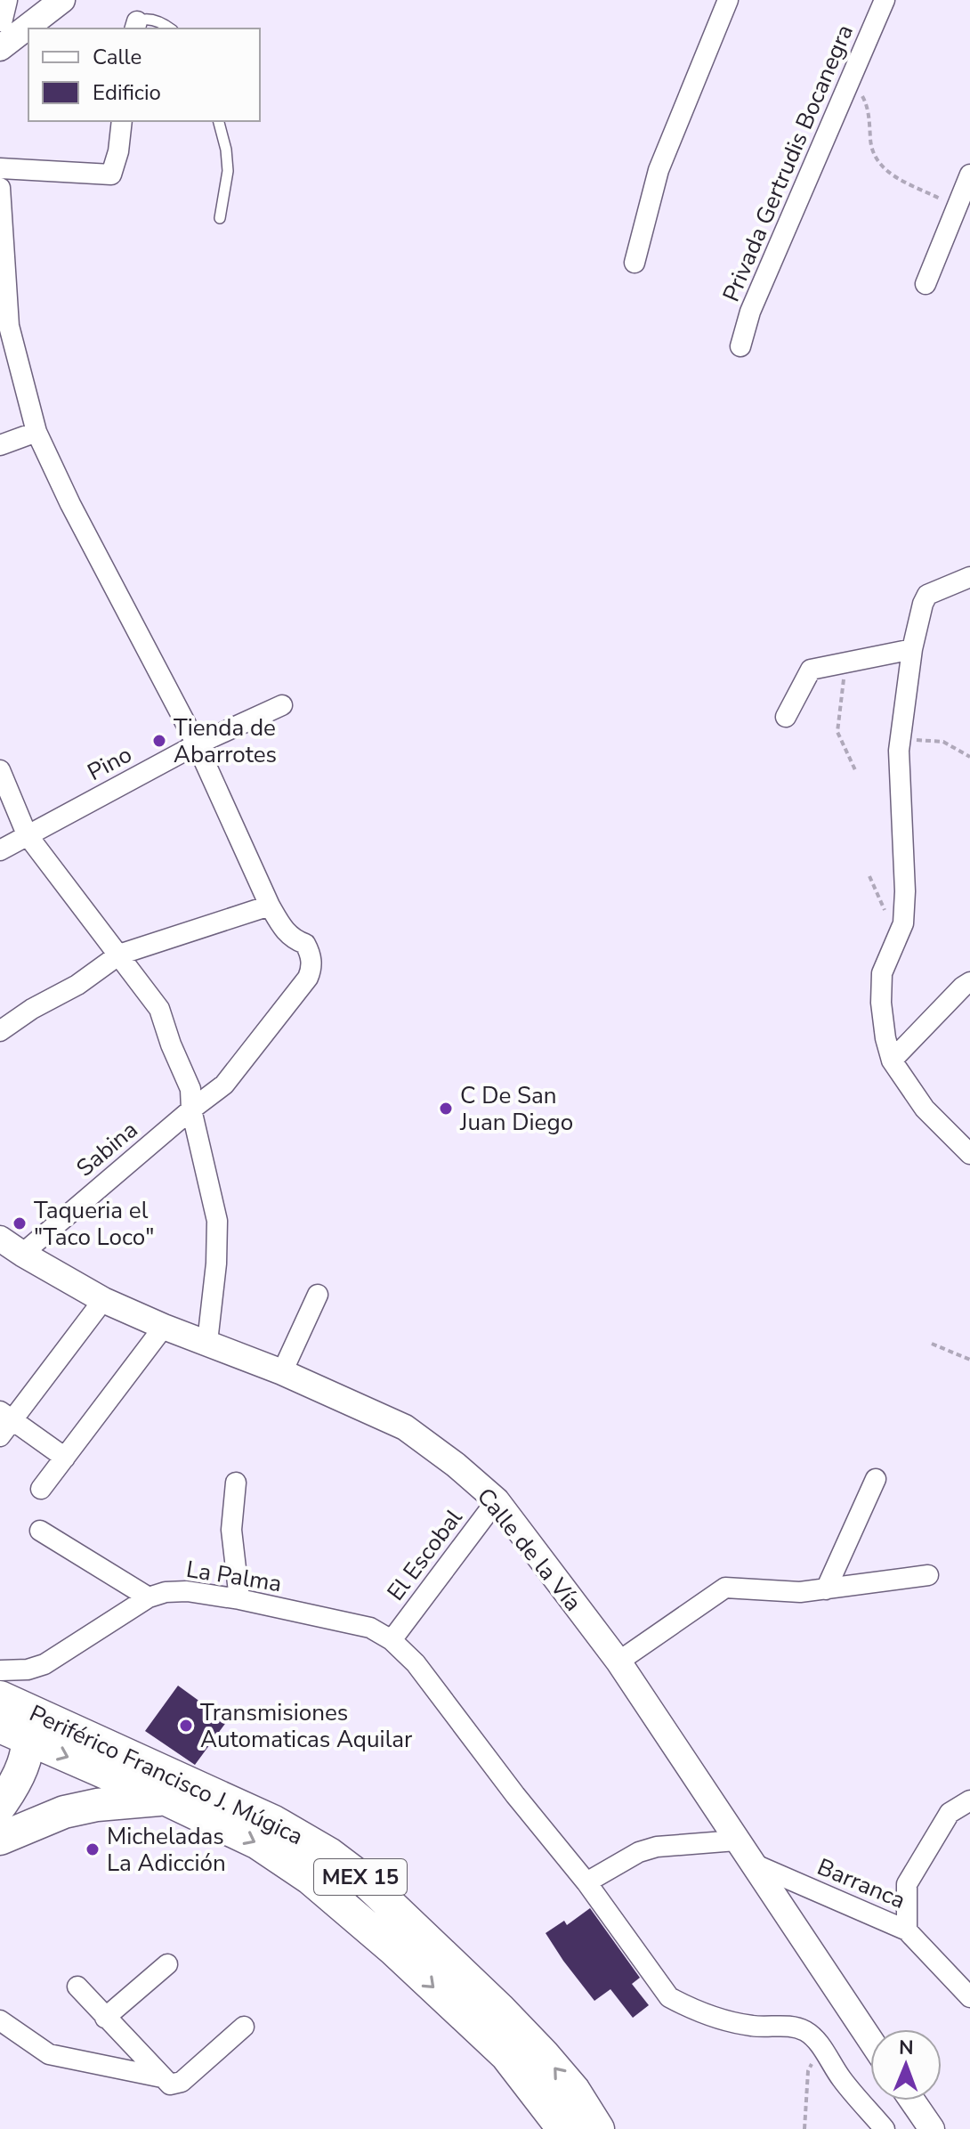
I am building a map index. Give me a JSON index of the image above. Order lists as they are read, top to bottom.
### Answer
{
  "streets": {
    "main road": ["Periférico Francisco J. Múgica", "MEX 15"],
    "street": [
      "Privada Gertrudis Bocanegra",
      "Pino",
      "Sabina",
      "Calle de la Vía",
      "El Escobal",
      "La Palma",
      "Barranca"
    ]
  },
  "crossings": [
    ["Sabina", "Calle de la Vía"],
    ["Calle de la Vía", "El Escobal"],
    ["Calle de la Vía", "Barranca"],
    ["El Escobal", "La Palma"]
  ],
  "places": [
    "Tienda de Abarrotes",
    "C De San Juan Diego",
    "Taqueria el \"Taco Loco\"",
    "Transmisiones Automaticas Aquilar",
    "Micheladas La Adicción"
  ],
  "legend": ["Calle", "Edificio"],
  "north": "top"
}
